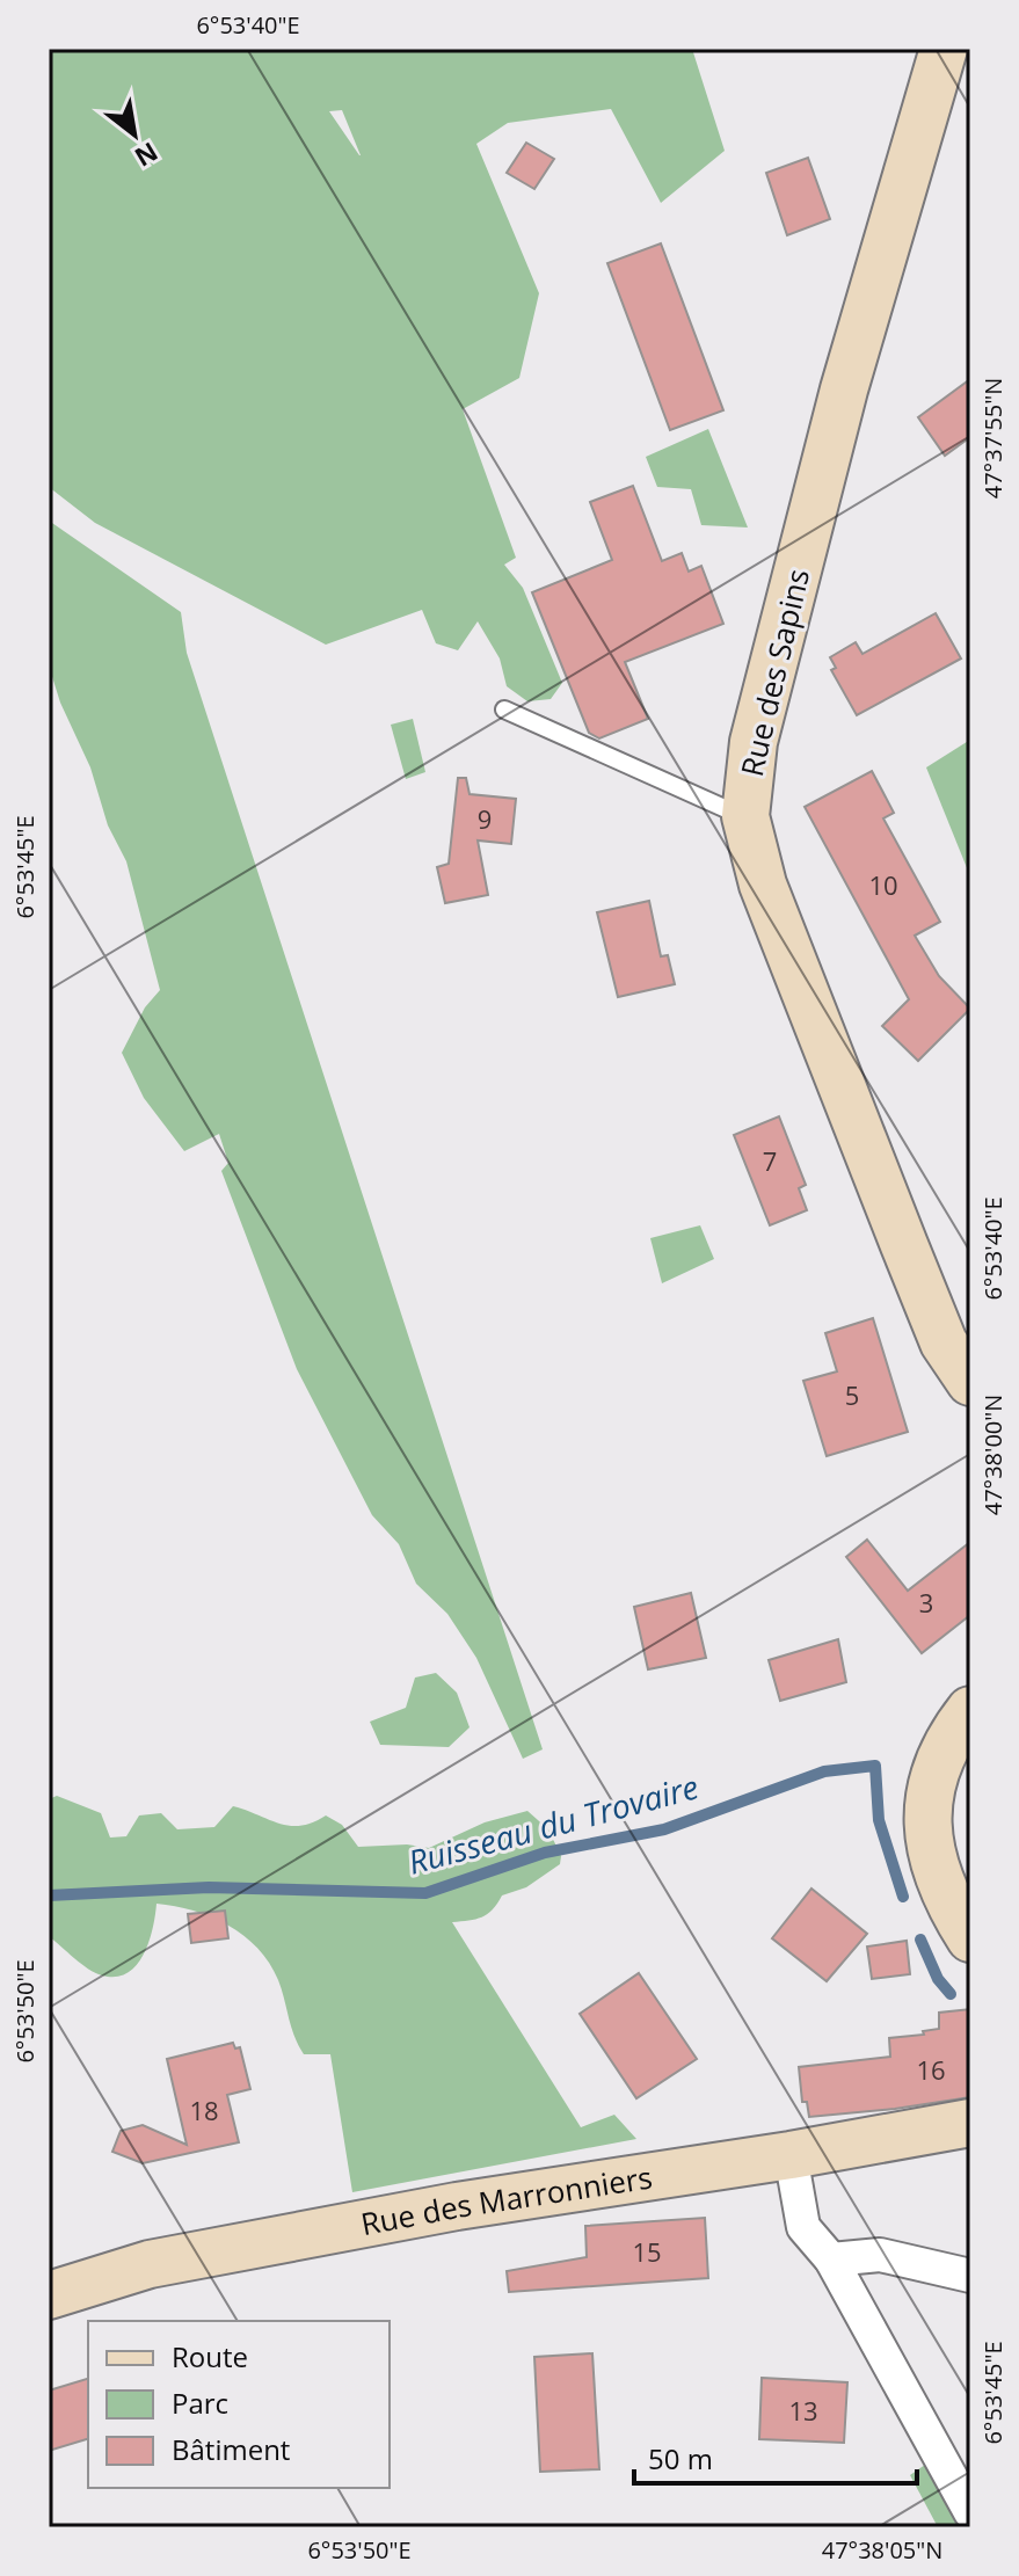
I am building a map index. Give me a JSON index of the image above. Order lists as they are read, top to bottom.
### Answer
{
  "streets": {
    "street": ["Rue des Sapins", "Rue des Marronniers"]
  },
  "water": ["Ruisseau du Trovaire"],
  "house_numbers": [
    "9",
    "10",
    "7",
    "5",
    "3",
    "16",
    "18",
    "15",
    "13"
  ],
  "legend": ["Route", "Parc", "Bâtiment"],
  "scale_bar": "50 m",
  "north": "bottom right",
  "coordinates": [
    "6°53'40\"E",
    "47°37'55\"N",
    "6°53'45\"E",
    "47°38'00\"N",
    "6°53'50\"E",
    "47°38'05\"N"
  ]
}
